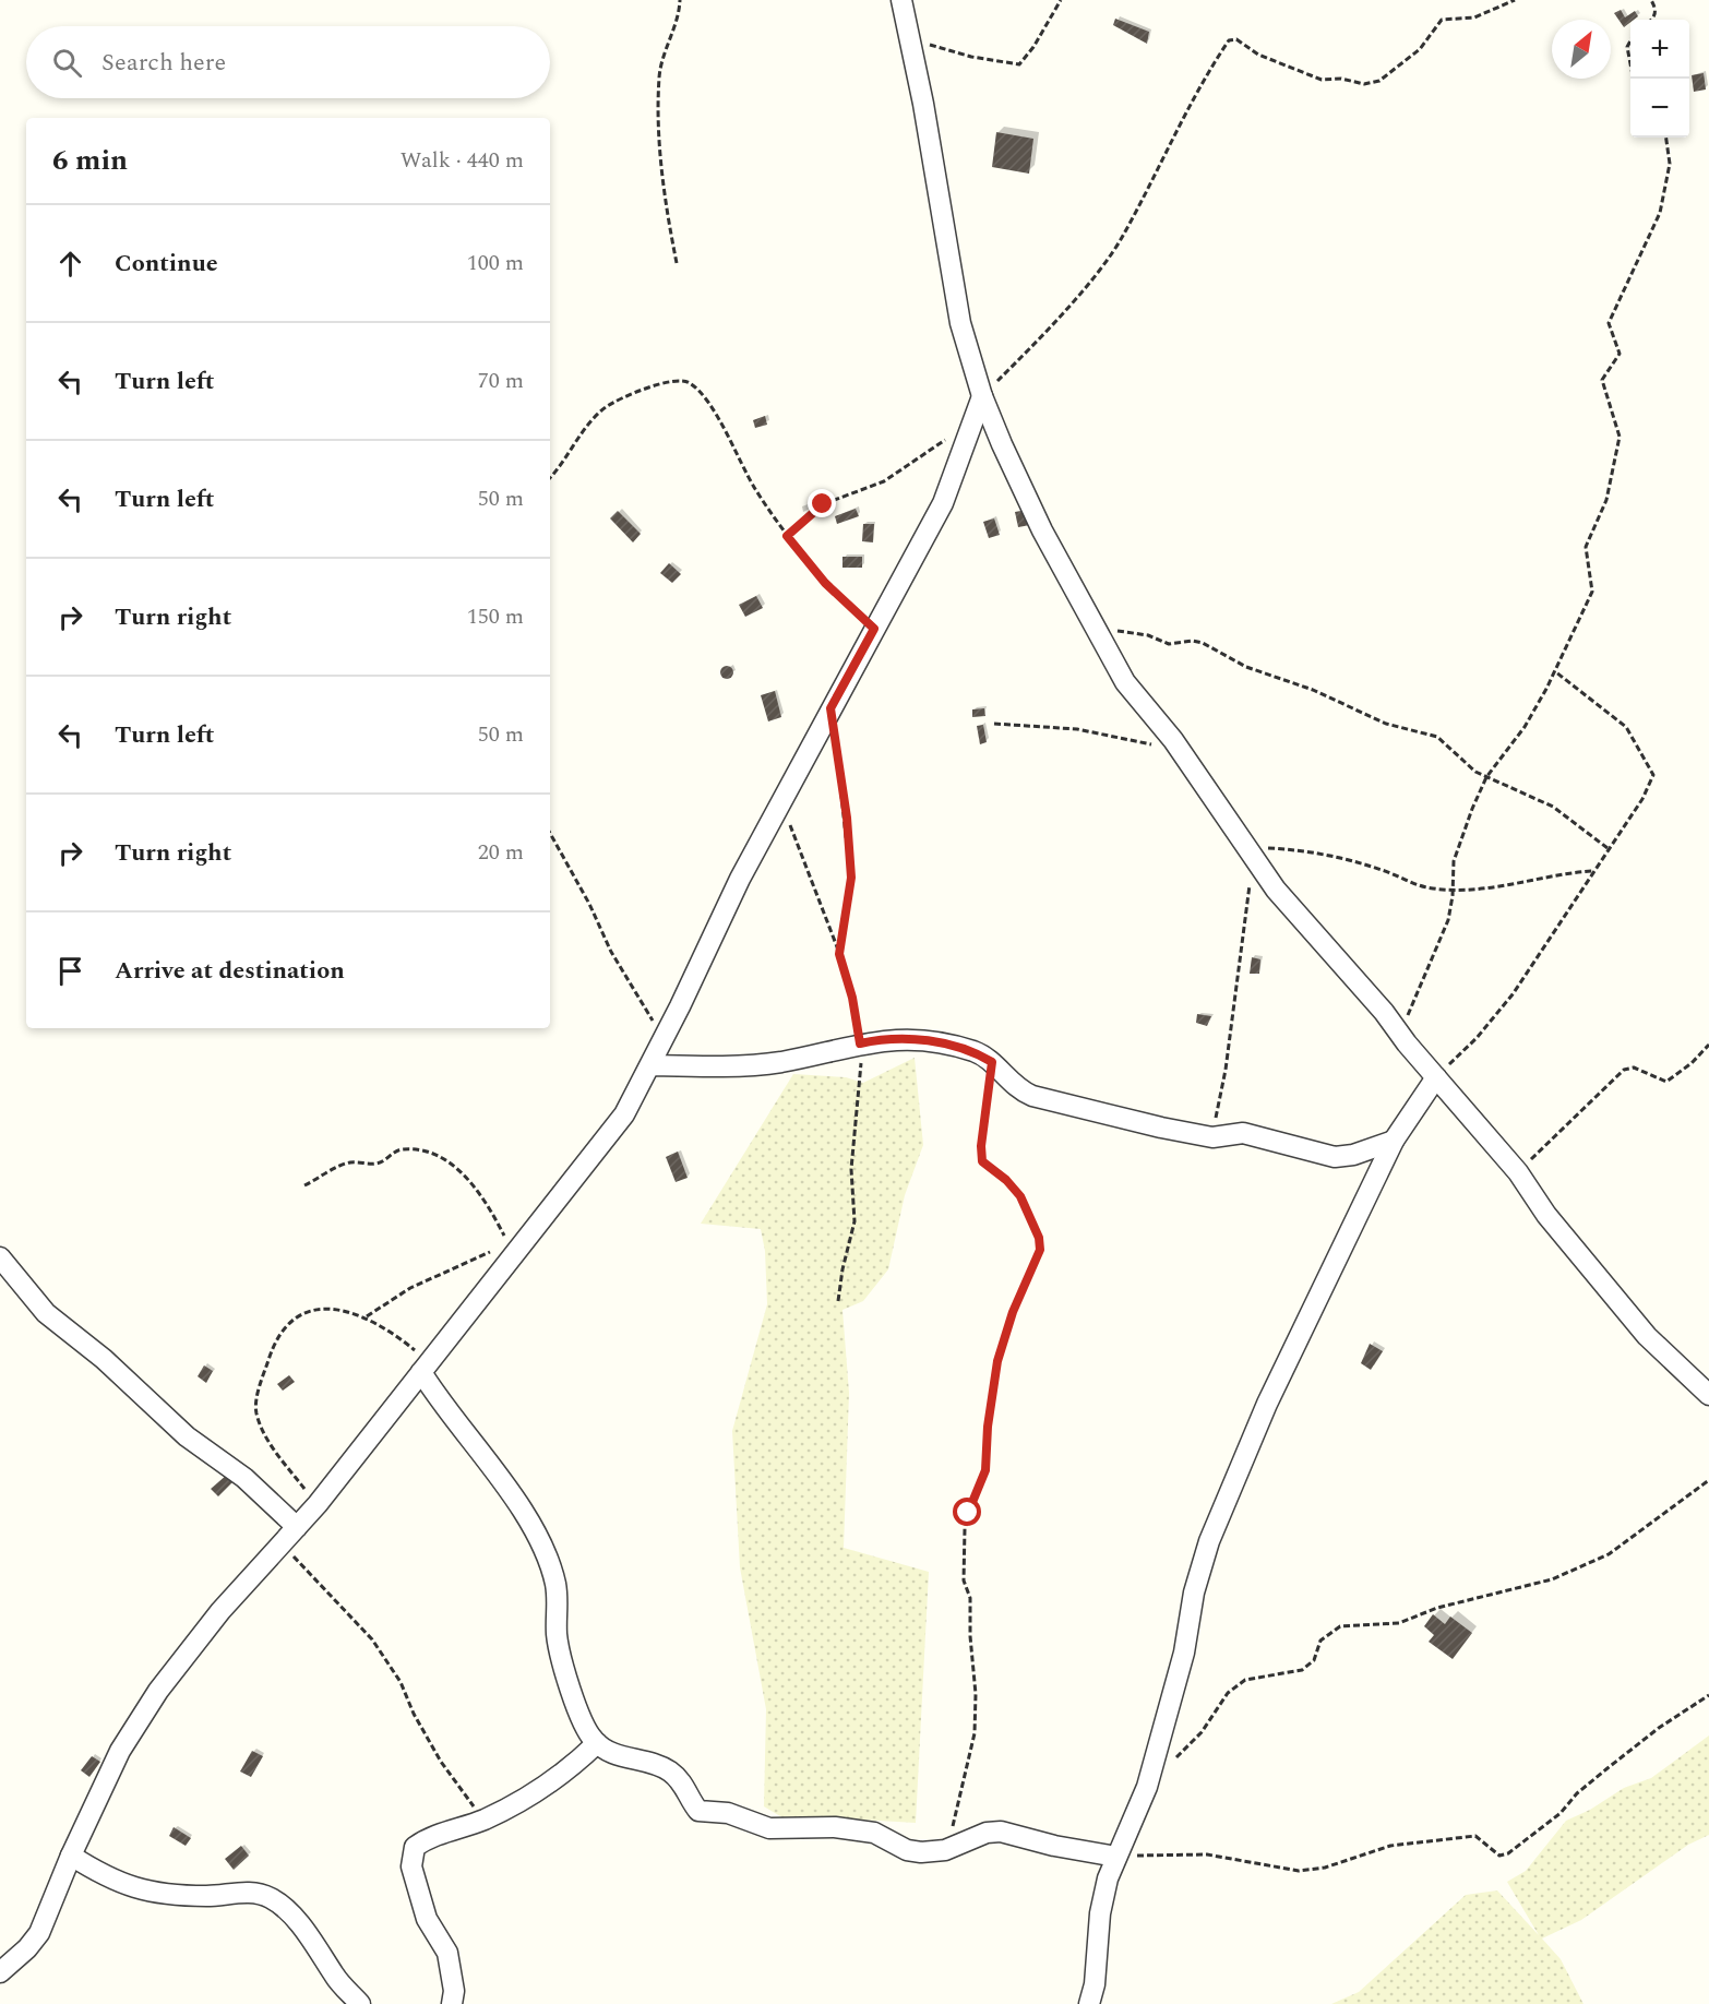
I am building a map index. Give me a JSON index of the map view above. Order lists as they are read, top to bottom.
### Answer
{
  "north": "top right",
  "page": {
    "map_buttons": ["+", "−"],
    "search": "Search here",
    "heading": ["6 min", "Walk · 440 m"],
    "list": [
      ["Continue", "100 m"],
      ["Turn left", "70 m"],
      ["Turn left", "50 m"],
      ["Turn right", "150 m"],
      ["Turn left", "50 m"],
      ["Turn right", "20 m"],
      "Arrive at destination"
    ]
  }
}
